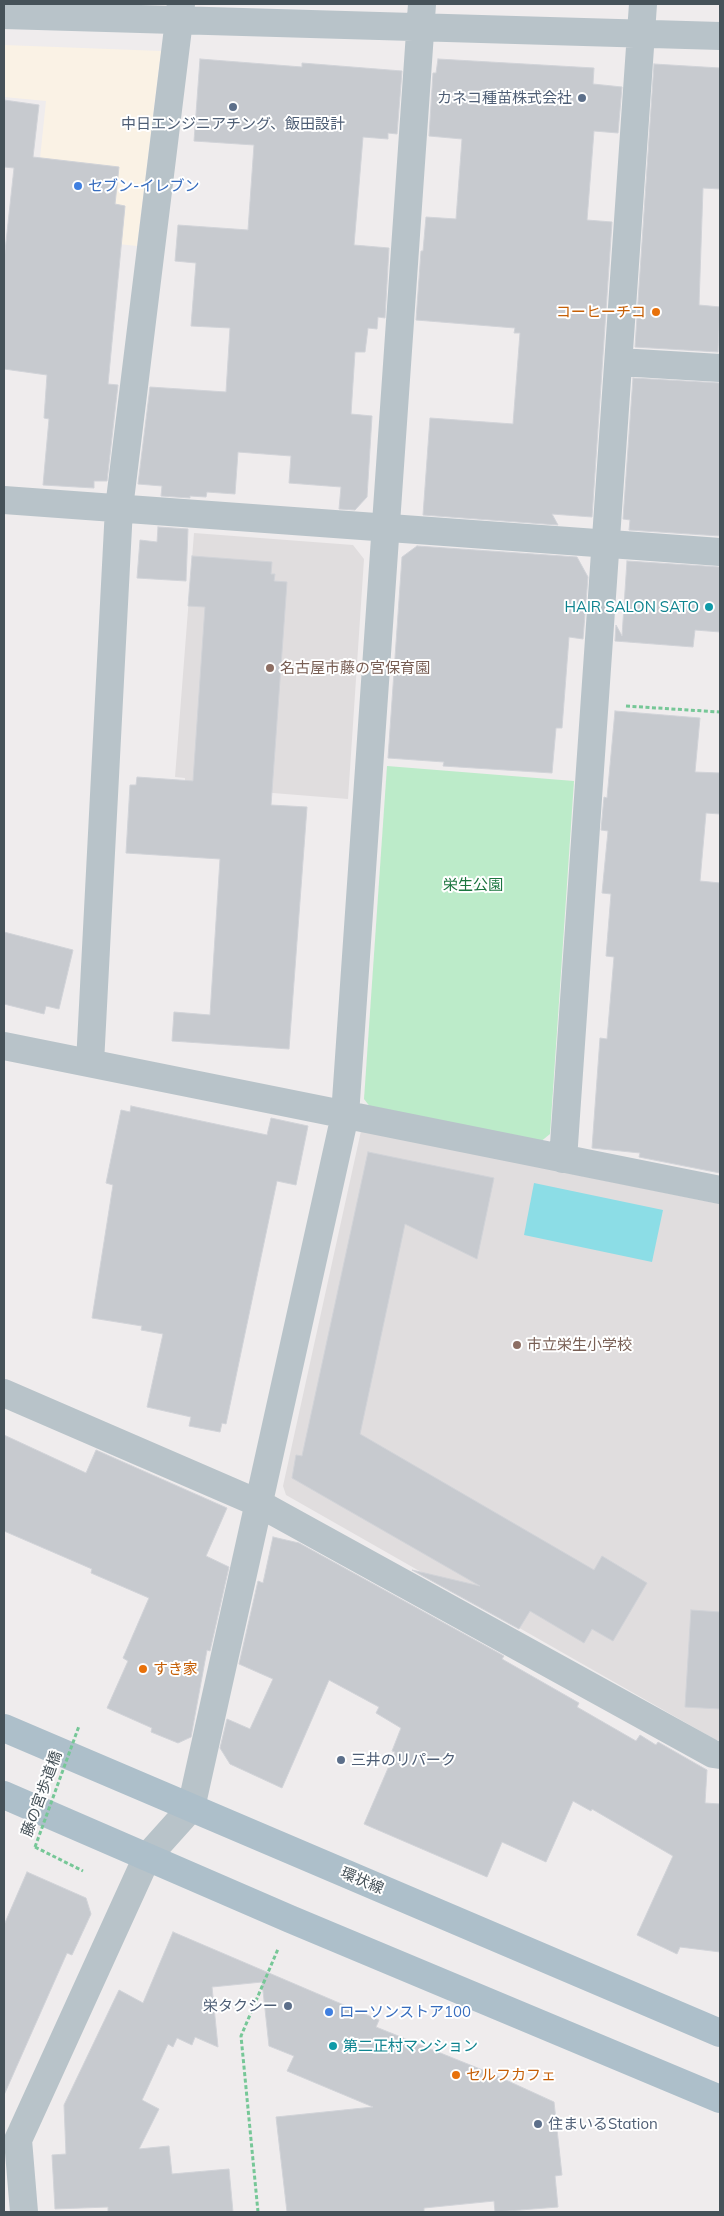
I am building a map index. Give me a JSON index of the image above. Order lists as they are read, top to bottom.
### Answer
{
  "streets": {
    "main road": ["環状線"],
    "path": ["藤の宮歩道橋"]
  },
  "parks": ["栄生公園"],
  "places": [
    "カネコ種苗株式会社",
    "中日エンジニアチング、飯田設計",
    "セブン-イレブン",
    "コーヒーチコ",
    "HAIR SALON SATO",
    "名古屋市藤の宮保育園",
    "市立栄生小学校",
    "すき家",
    "三井のリパーク",
    "栄タクシー",
    "ローソンストア100",
    "第二正村マンション",
    "セルフカフェ",
    "住まいるStation"
  ]
}
